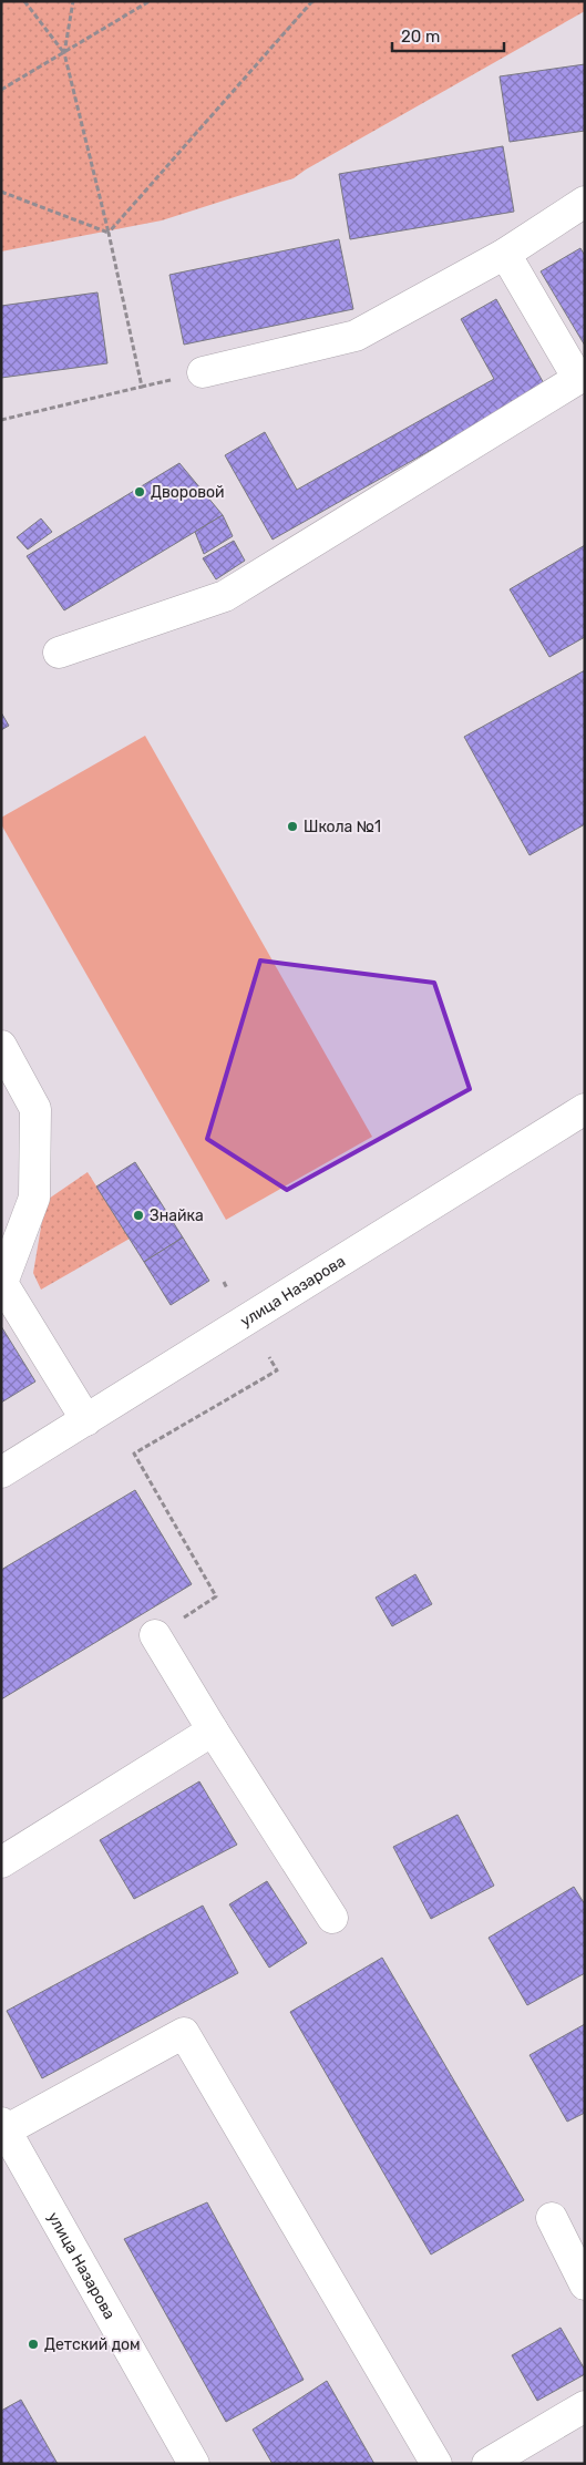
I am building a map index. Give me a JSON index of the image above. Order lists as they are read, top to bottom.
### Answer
{
  "streets": {
    "street": ["улица Назарова"]
  },
  "places": [
    "Дворовой",
    "Школа №1",
    "Знайка",
    "Детский дом"
  ],
  "scale_bar": "20 m"
}
